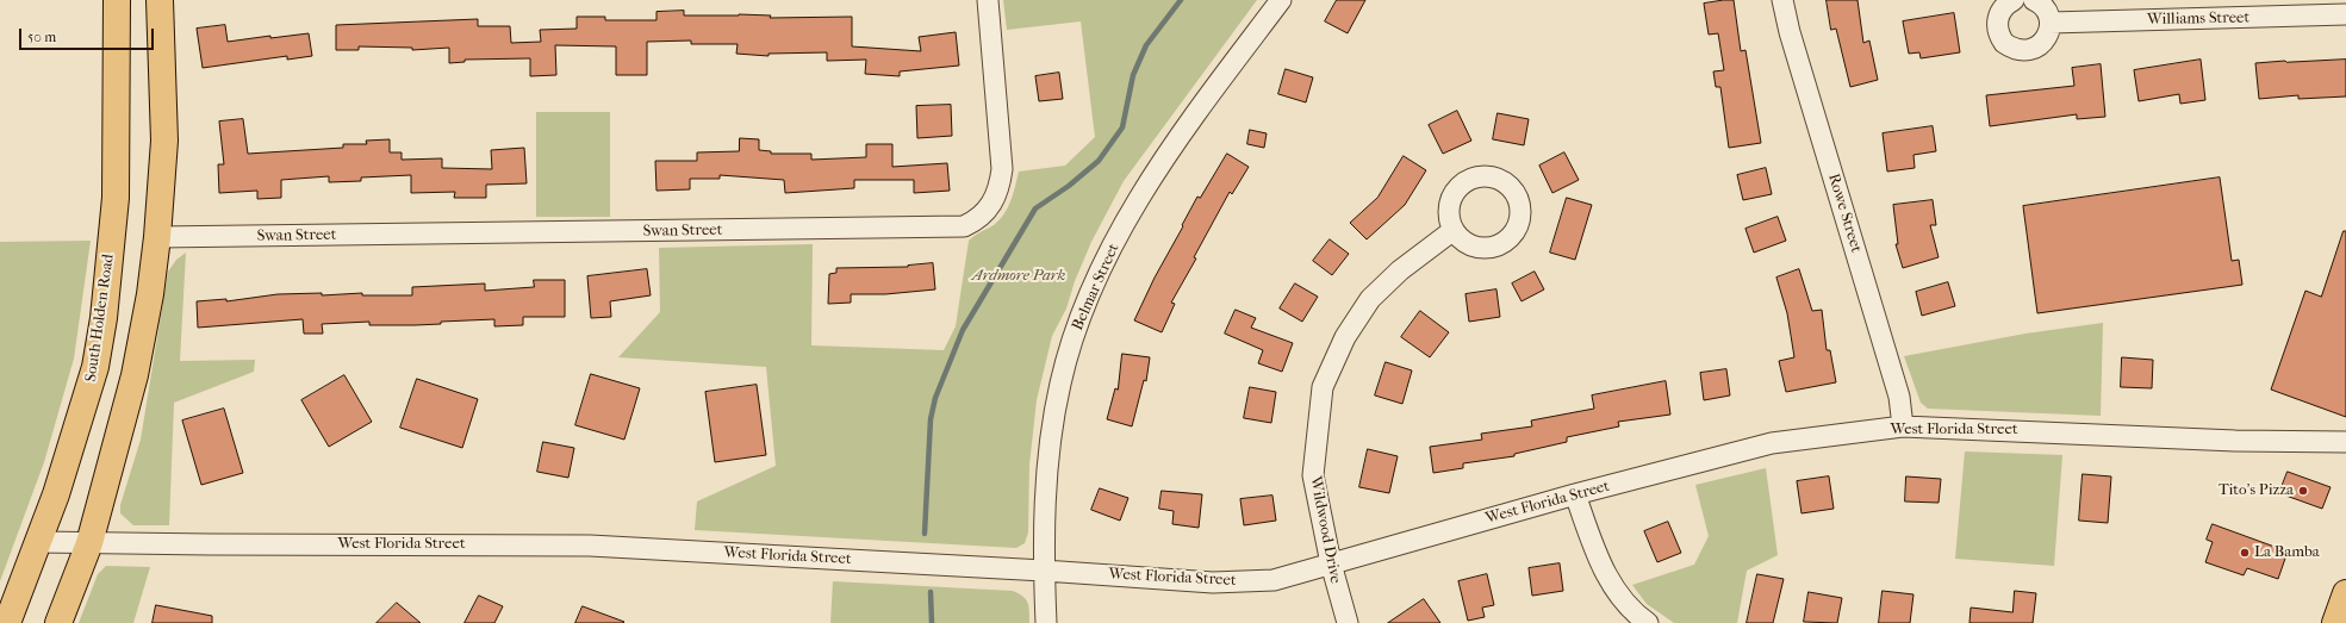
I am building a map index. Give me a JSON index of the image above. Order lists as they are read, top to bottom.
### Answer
{
  "streets": {
    "main road": ["South Holden Road"],
    "street": [
      "Williams Street",
      "Rowe Street",
      "Swan Street",
      "Belmar Street",
      "West Florida Street",
      "Wildwood Drive"
    ]
  },
  "crossings": [
    ["Rowe Street", "West Florida Street"],
    ["Belmar Street", "West Florida Street"],
    ["South Holden Road", "West Florida Street"],
    ["West Florida Street", "Wildwood Drive"]
  ],
  "parks": ["Ardmore Park"],
  "places": ["Tito's Pizza", "La Bamba"],
  "scale_bar": "50 m"
}
